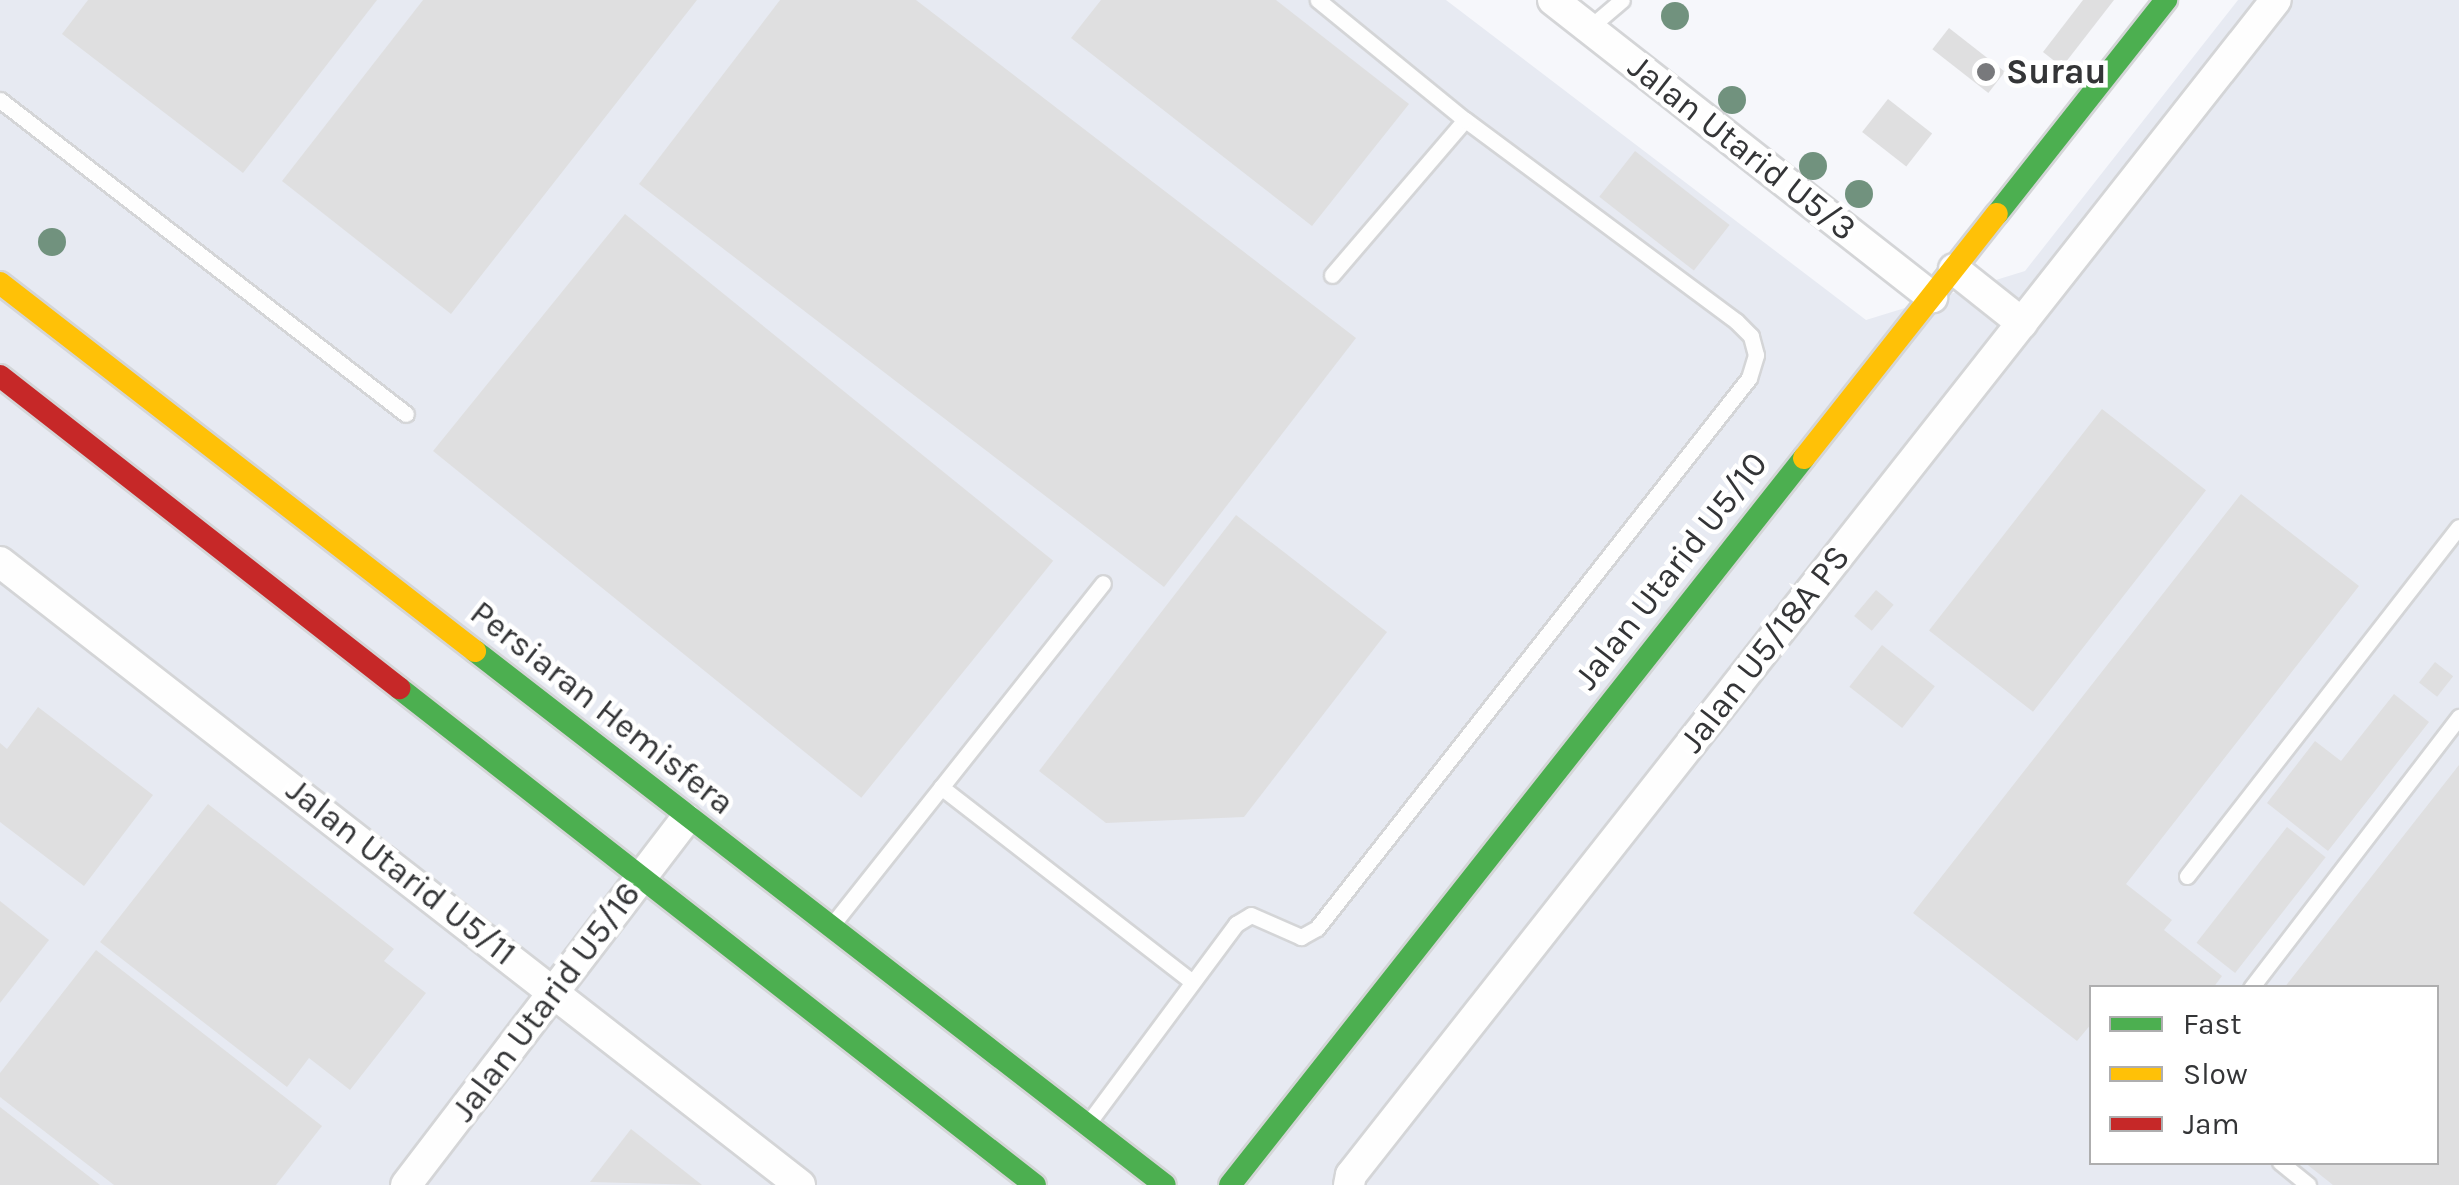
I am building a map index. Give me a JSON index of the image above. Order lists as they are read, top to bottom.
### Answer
{
  "streets": {
    "street": [
      "Jalan Utarid U5/3",
      "Jalan Utarid U5/10",
      "Jalan U5/18A PS",
      "Persiaran Hemisfera",
      "Jalan Utarid U5/11",
      "Jalan Utarid U5/16"
    ]
  },
  "crossings": [
    ["Jalan Utarid U5/3", "Jalan Utarid U5/10"],
    ["Persiaran Hemisfera", "Jalan Utarid U5/16"],
    ["Jalan Utarid U5/11", "Jalan Utarid U5/16"]
  ],
  "places": ["Surau"],
  "legend": ["Fast", "Slow", "Jam"]
}
